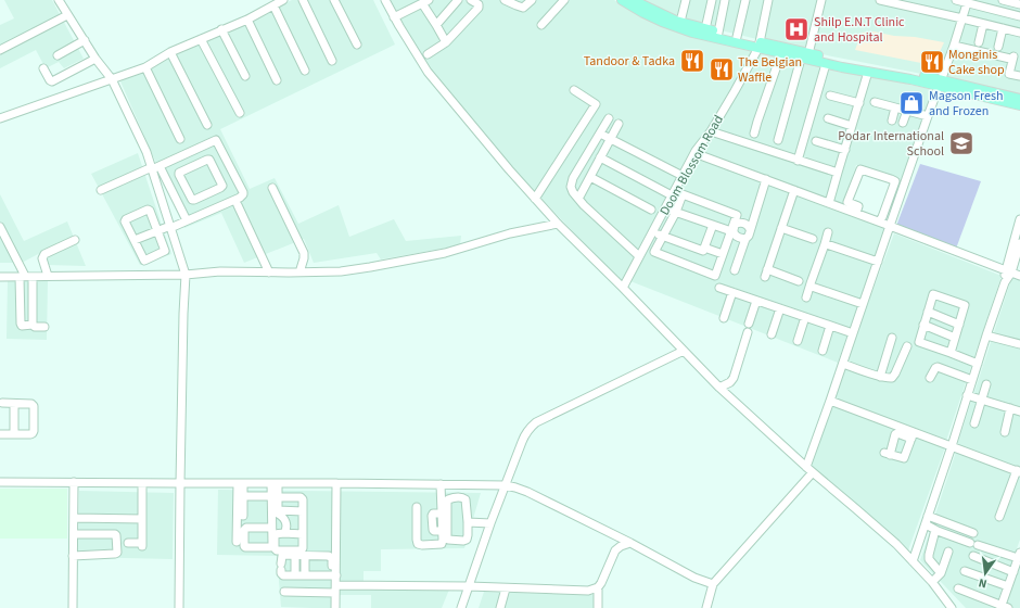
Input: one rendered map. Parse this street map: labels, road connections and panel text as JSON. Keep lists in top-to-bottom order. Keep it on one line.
{"streets":{"street":["Doom Blossom Road"]},"places":{"hospital":["Shilp E.N.T Clinic and Hospital"],"restaurant":["Tandoor & Tadka","Monginis Cake shop","The Belgian Waffle"],"shop":["Magson Fresh and Frozen"],"school or university":["Podar International School"]},"north":"bottom"}
